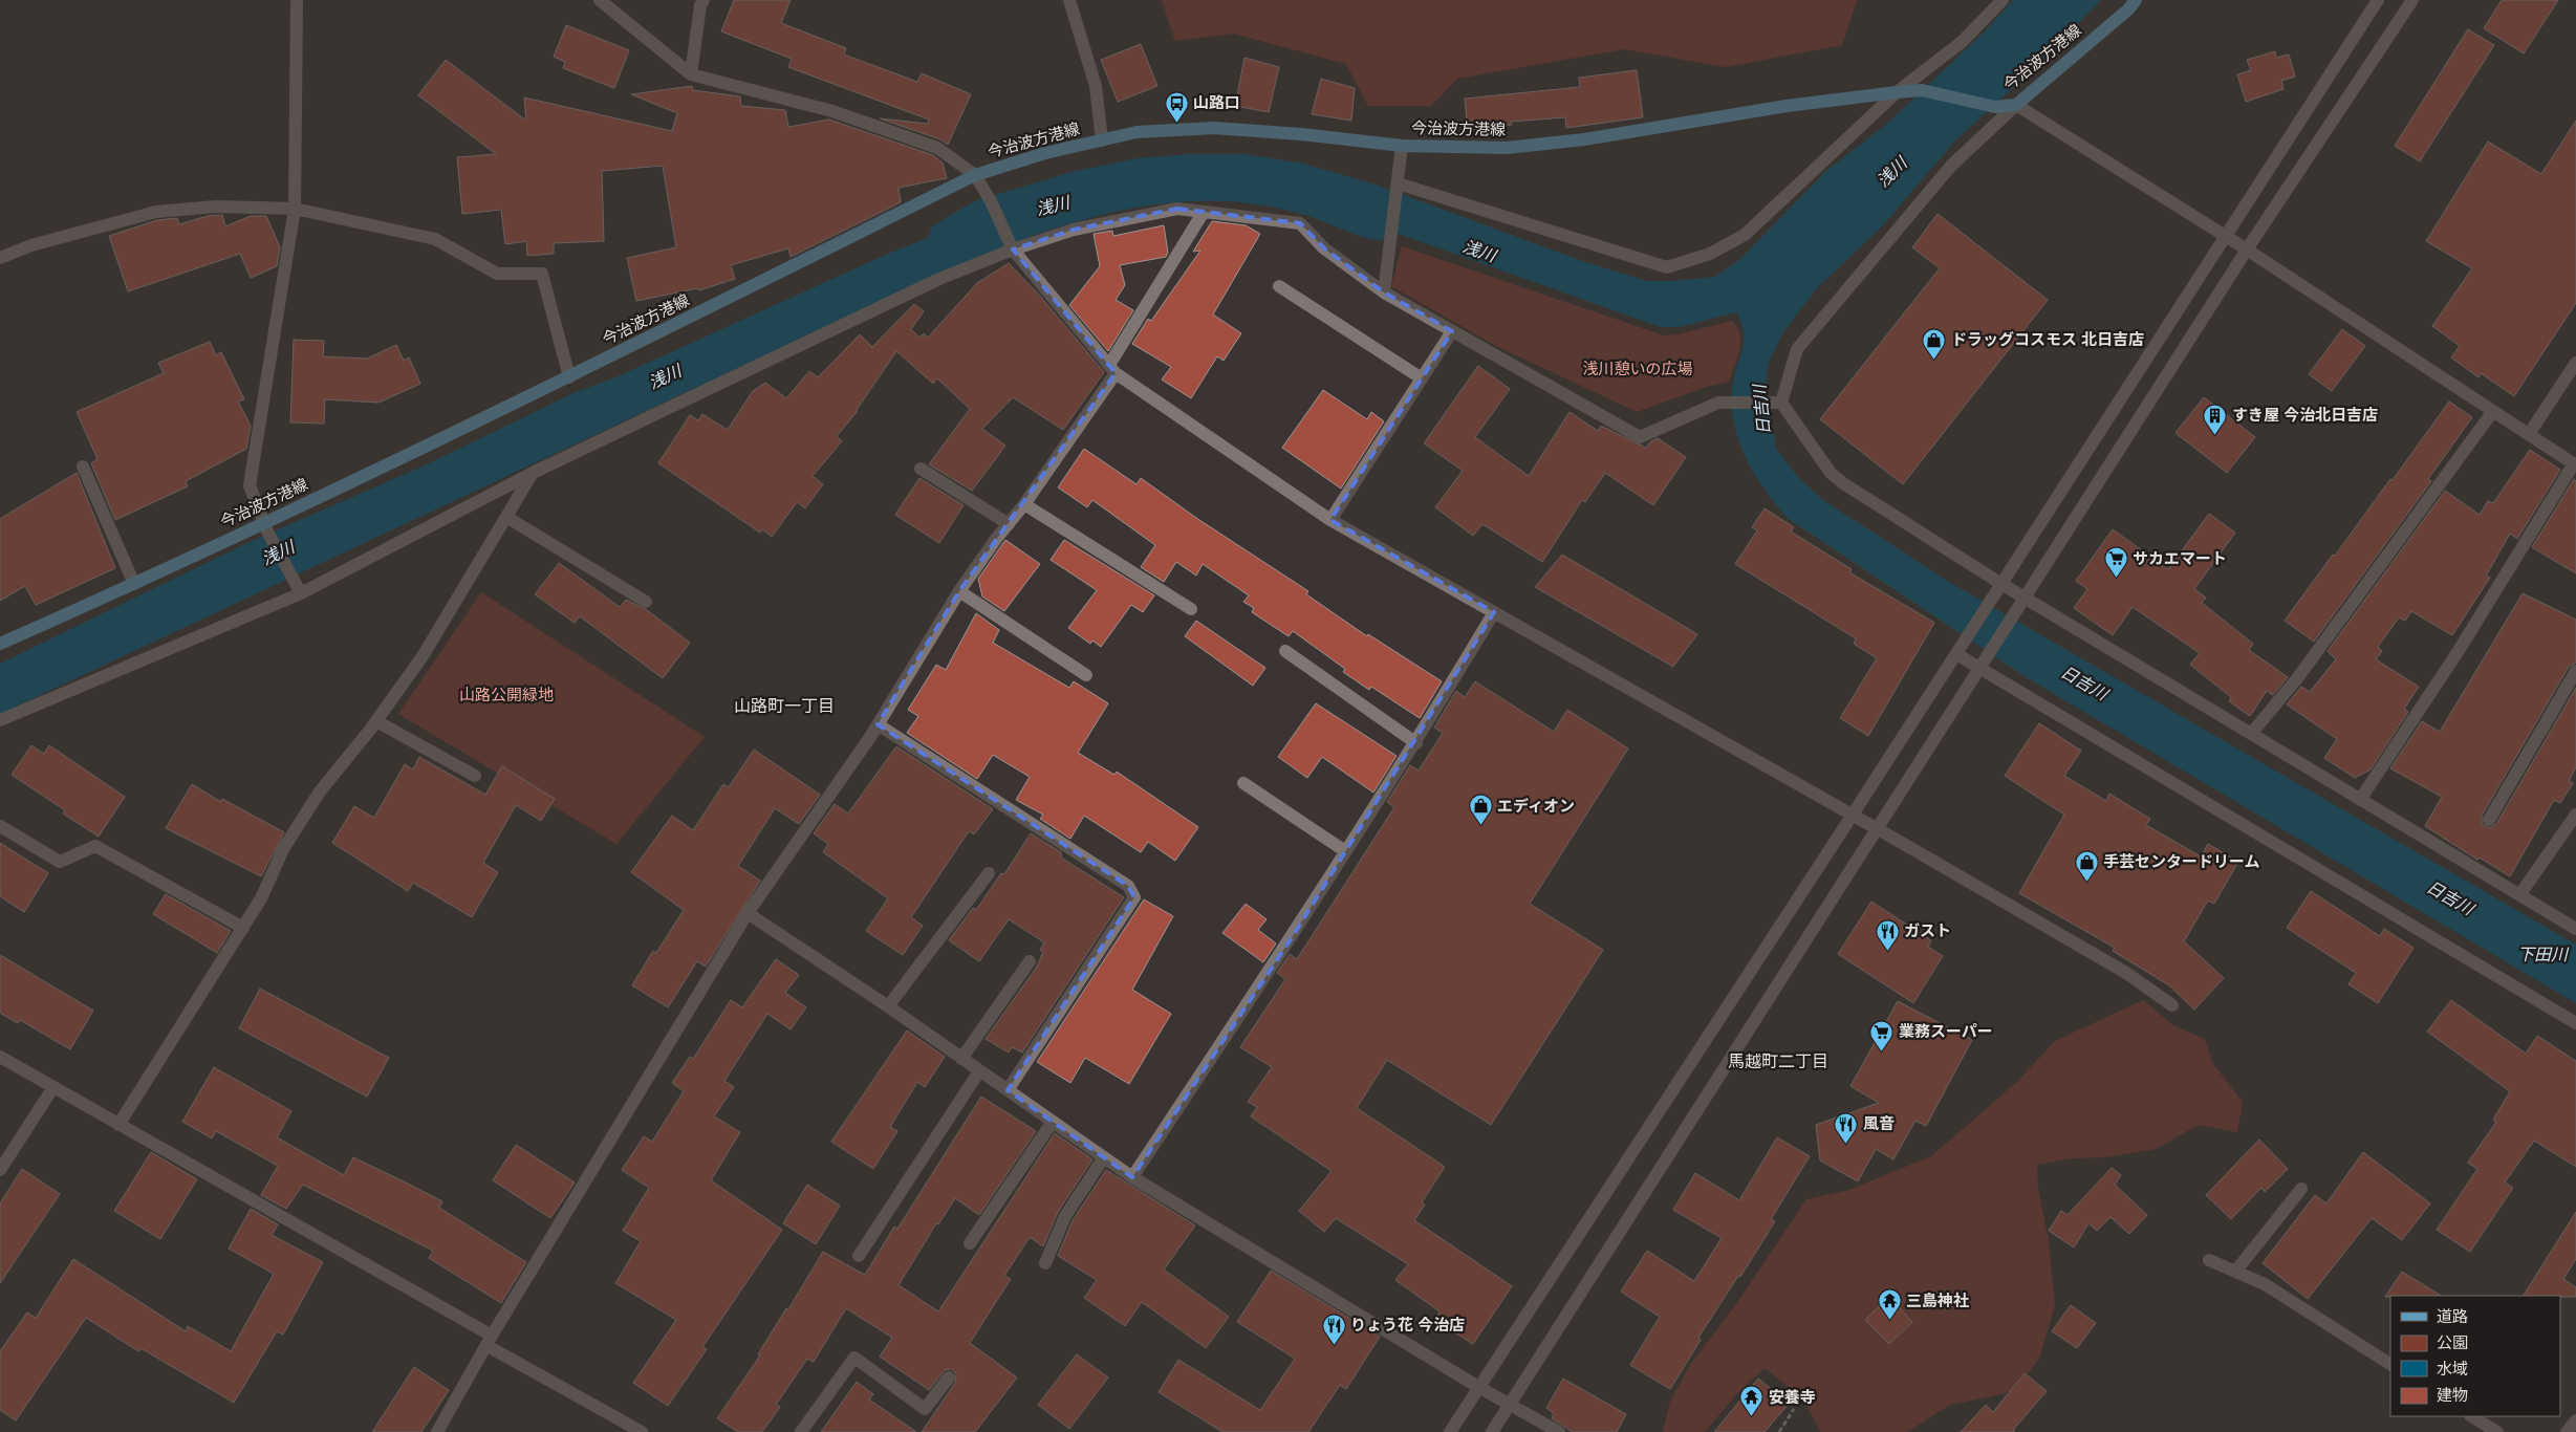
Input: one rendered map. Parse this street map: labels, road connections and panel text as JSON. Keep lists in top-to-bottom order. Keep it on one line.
{"streets":{"main road":["今治波方港線"]},"districts":["山路町一丁目","馬越町二丁目"],"water":["浅川","日吉川","下田川"],"parks":["浅川憩いの広場","山路公開緑地"],"places":{"bus stop":["山路口"],"shop":["ドラッグコスモス 北日吉店","エディオン","手芸センタードリーム"],"building":["すき屋 今治北日吉店"],"supermarket":["サカエマート","業務スーパー"],"restaurant":["ガスト","風音","りょう花 今治店"],"temple":["三島神社","安養寺"]},"legend":["道路","公園","水域","建物"]}
